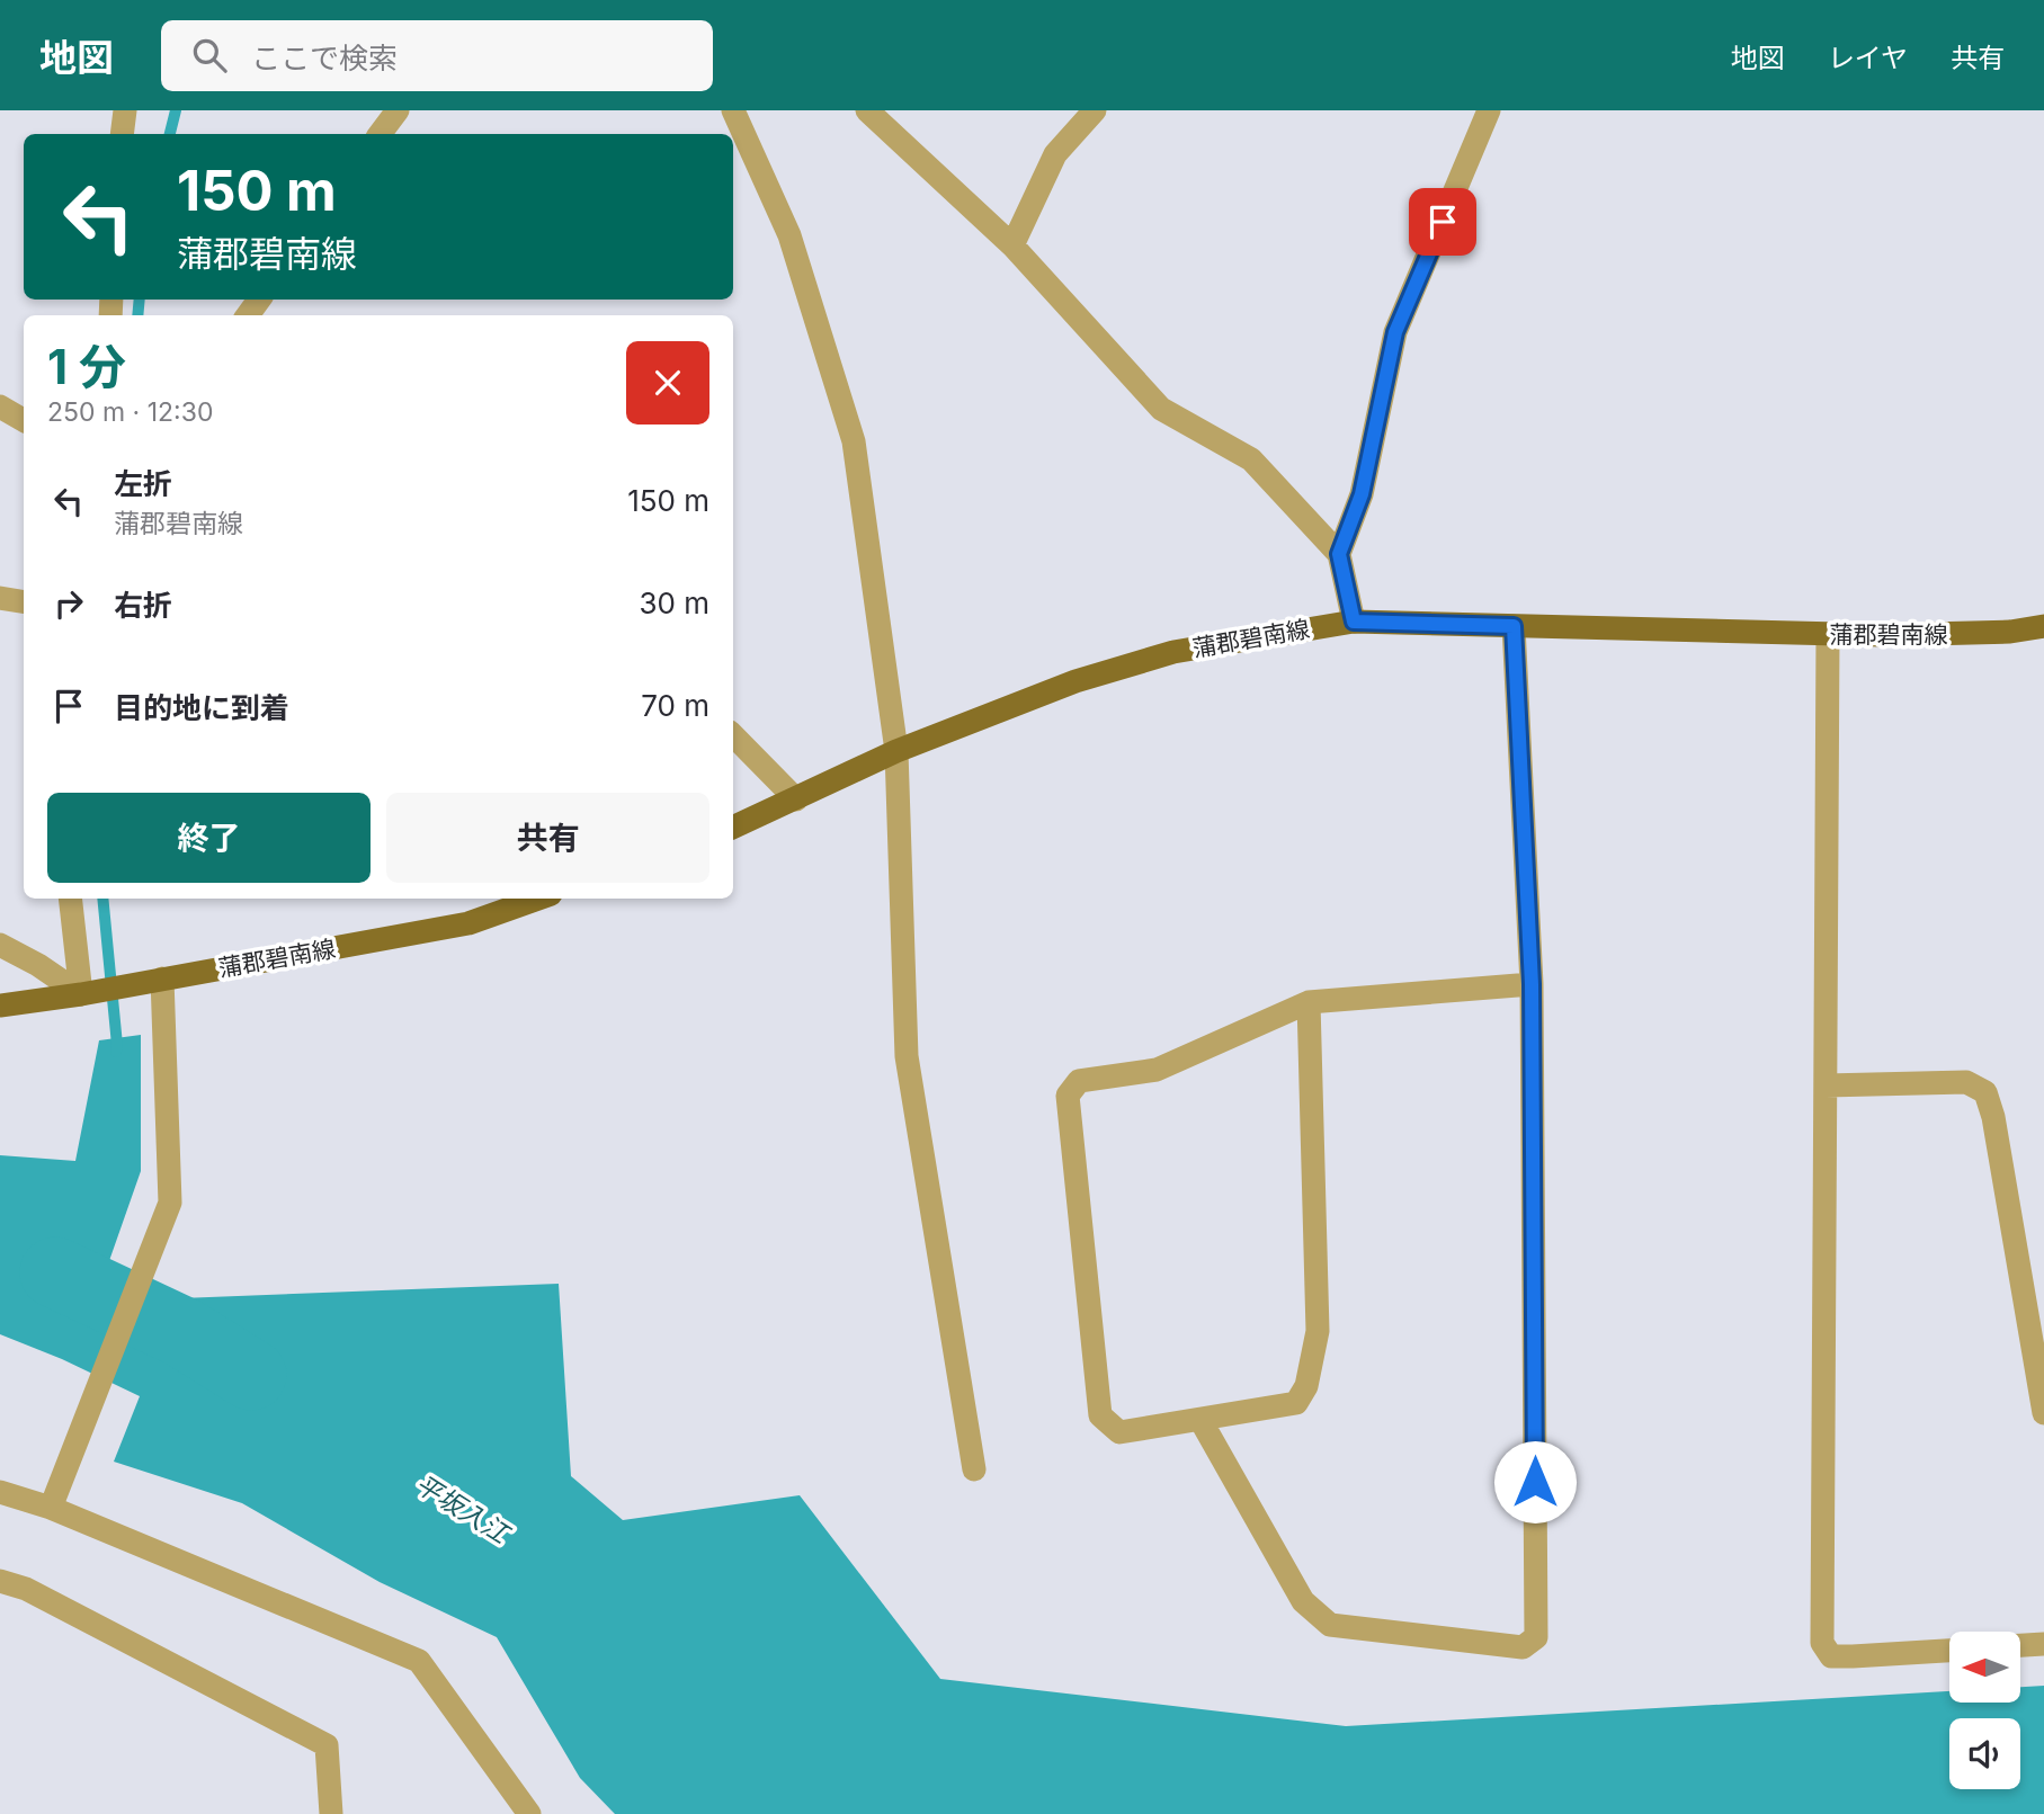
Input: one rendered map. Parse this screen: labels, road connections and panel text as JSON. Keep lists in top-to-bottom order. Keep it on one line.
{"streets":{"main road":["蒲郡碧南線"]},"water":["平坂入江"],"north":"left","page":{"header":"地図","search":"ここで検索","nav":["地図","レイヤ","共有"],"turn":["150 m","蒲郡碧南線"],"heading":["1 分","250 m · 12:30"],"list":[{"name":"左折","note":"蒲郡碧南線","value":"150 m"},{"name":"右折","value":"30 m"},{"name":"目的地に到着","value":"70 m"}],"buttons":["終了","共有"]}}
